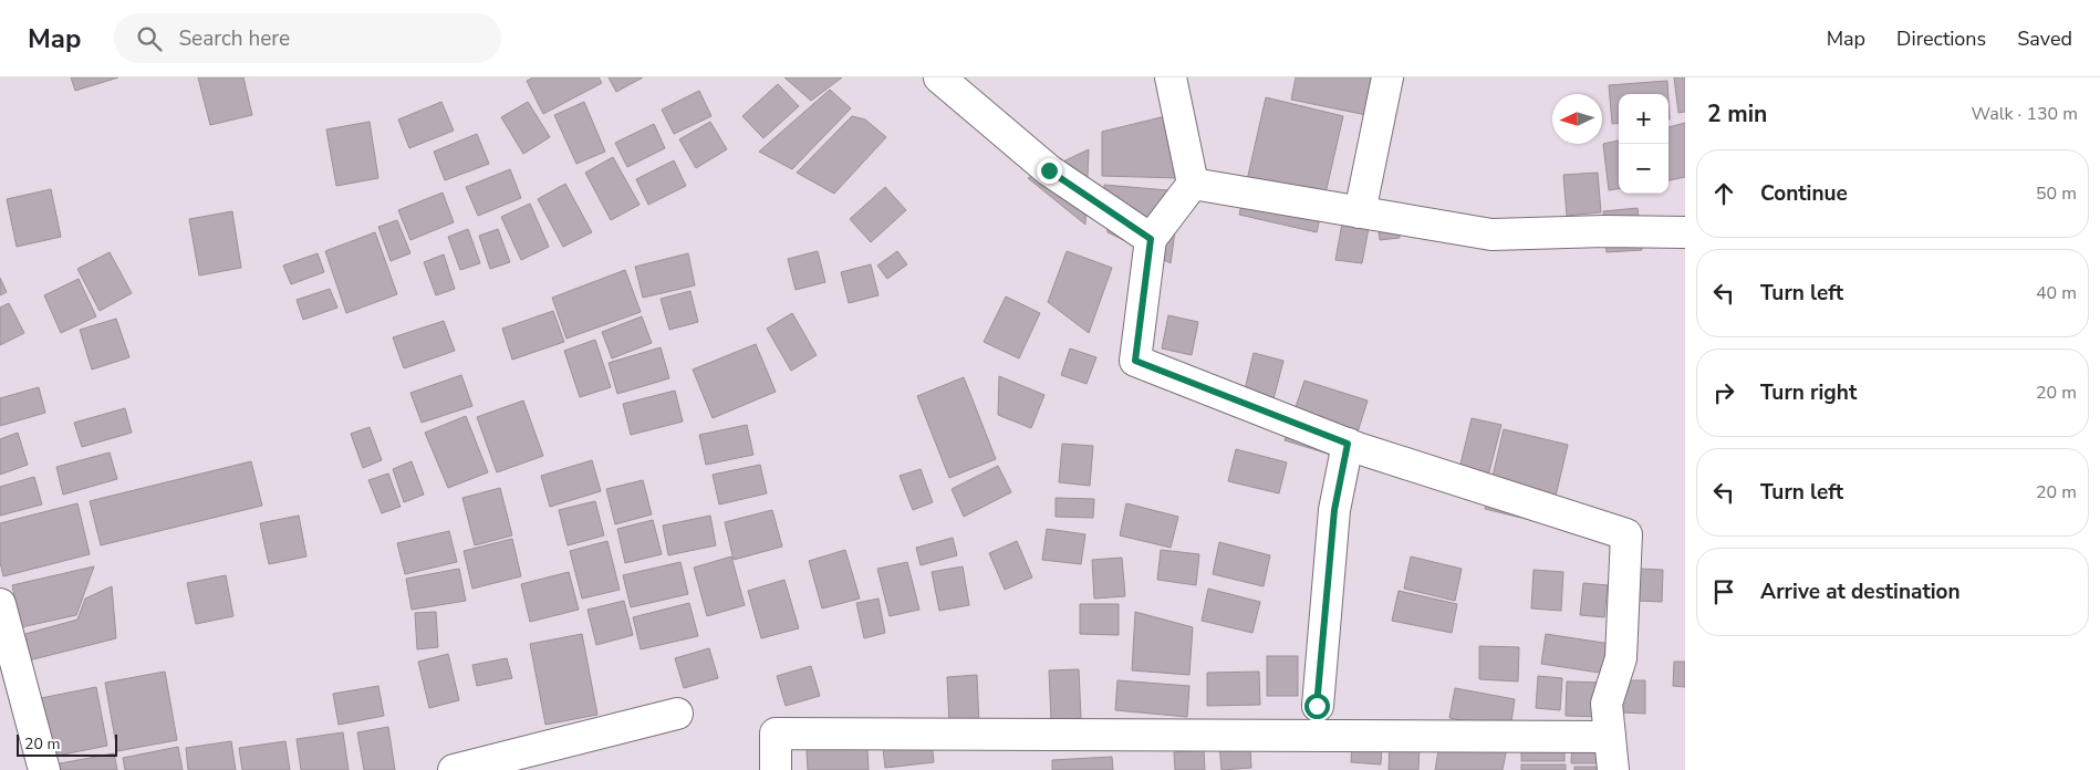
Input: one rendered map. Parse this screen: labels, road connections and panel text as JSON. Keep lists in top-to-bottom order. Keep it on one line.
{"scale_bar":"20 m","north":"left","page":{"header":"Map","search":"Search here","nav":["Map","Directions","Saved"],"heading":["2 min","Walk · 130 m"],"map_buttons":["+","−"],"list":[["Continue","50 m"],["Turn left","40 m"],["Turn right","20 m"],["Turn left","20 m"],"Arrive at destination"],"scale":"20 m"}}
